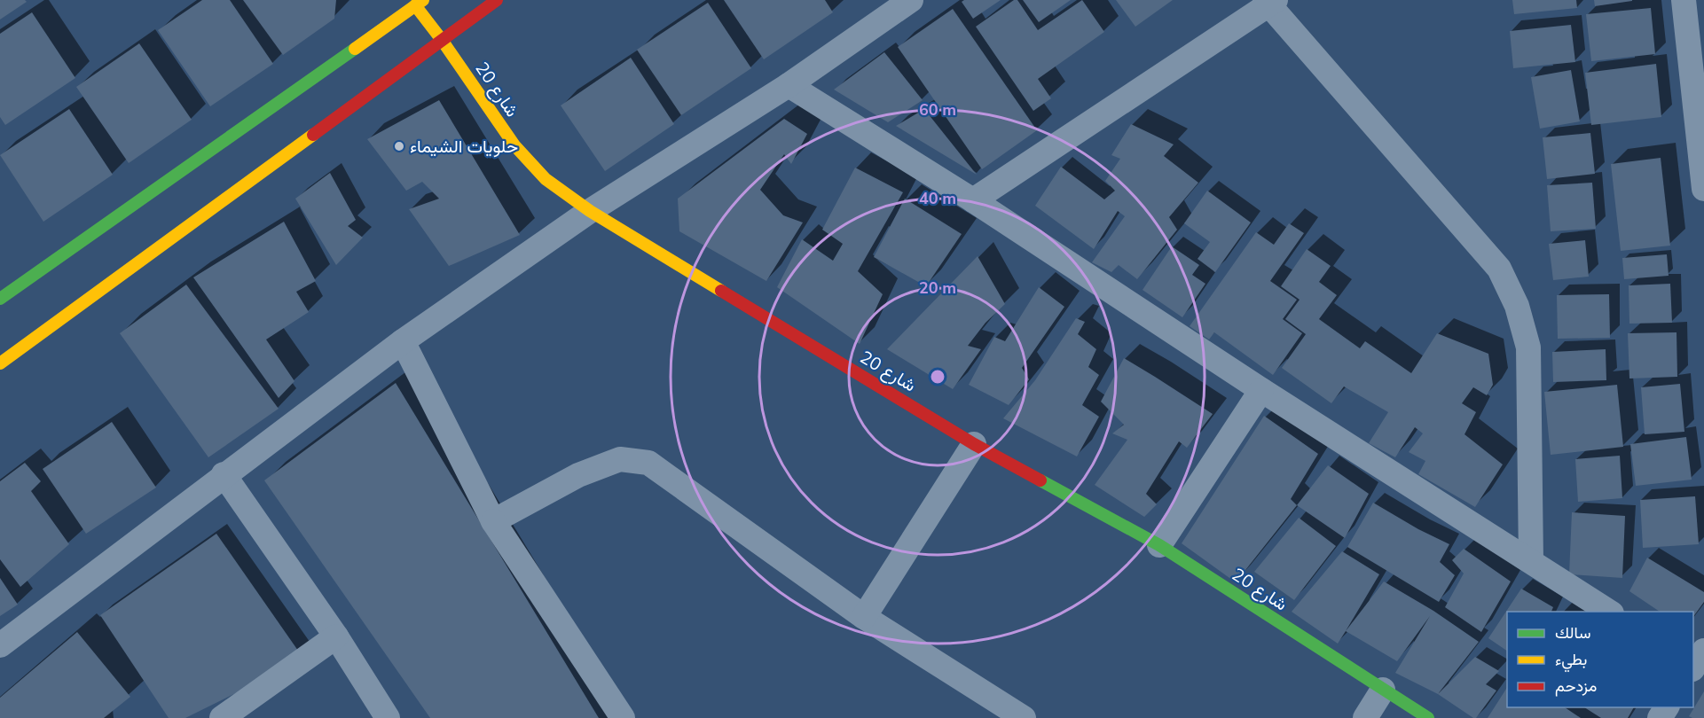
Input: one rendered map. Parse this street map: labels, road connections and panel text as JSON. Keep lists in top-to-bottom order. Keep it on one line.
{"streets":{"street":["شارع 20"]},"places":["حلويات الشيماء"],"legend":["سالك","بطيء","مزدحم"],"rings":["60 m","40 m","20 m"]}
